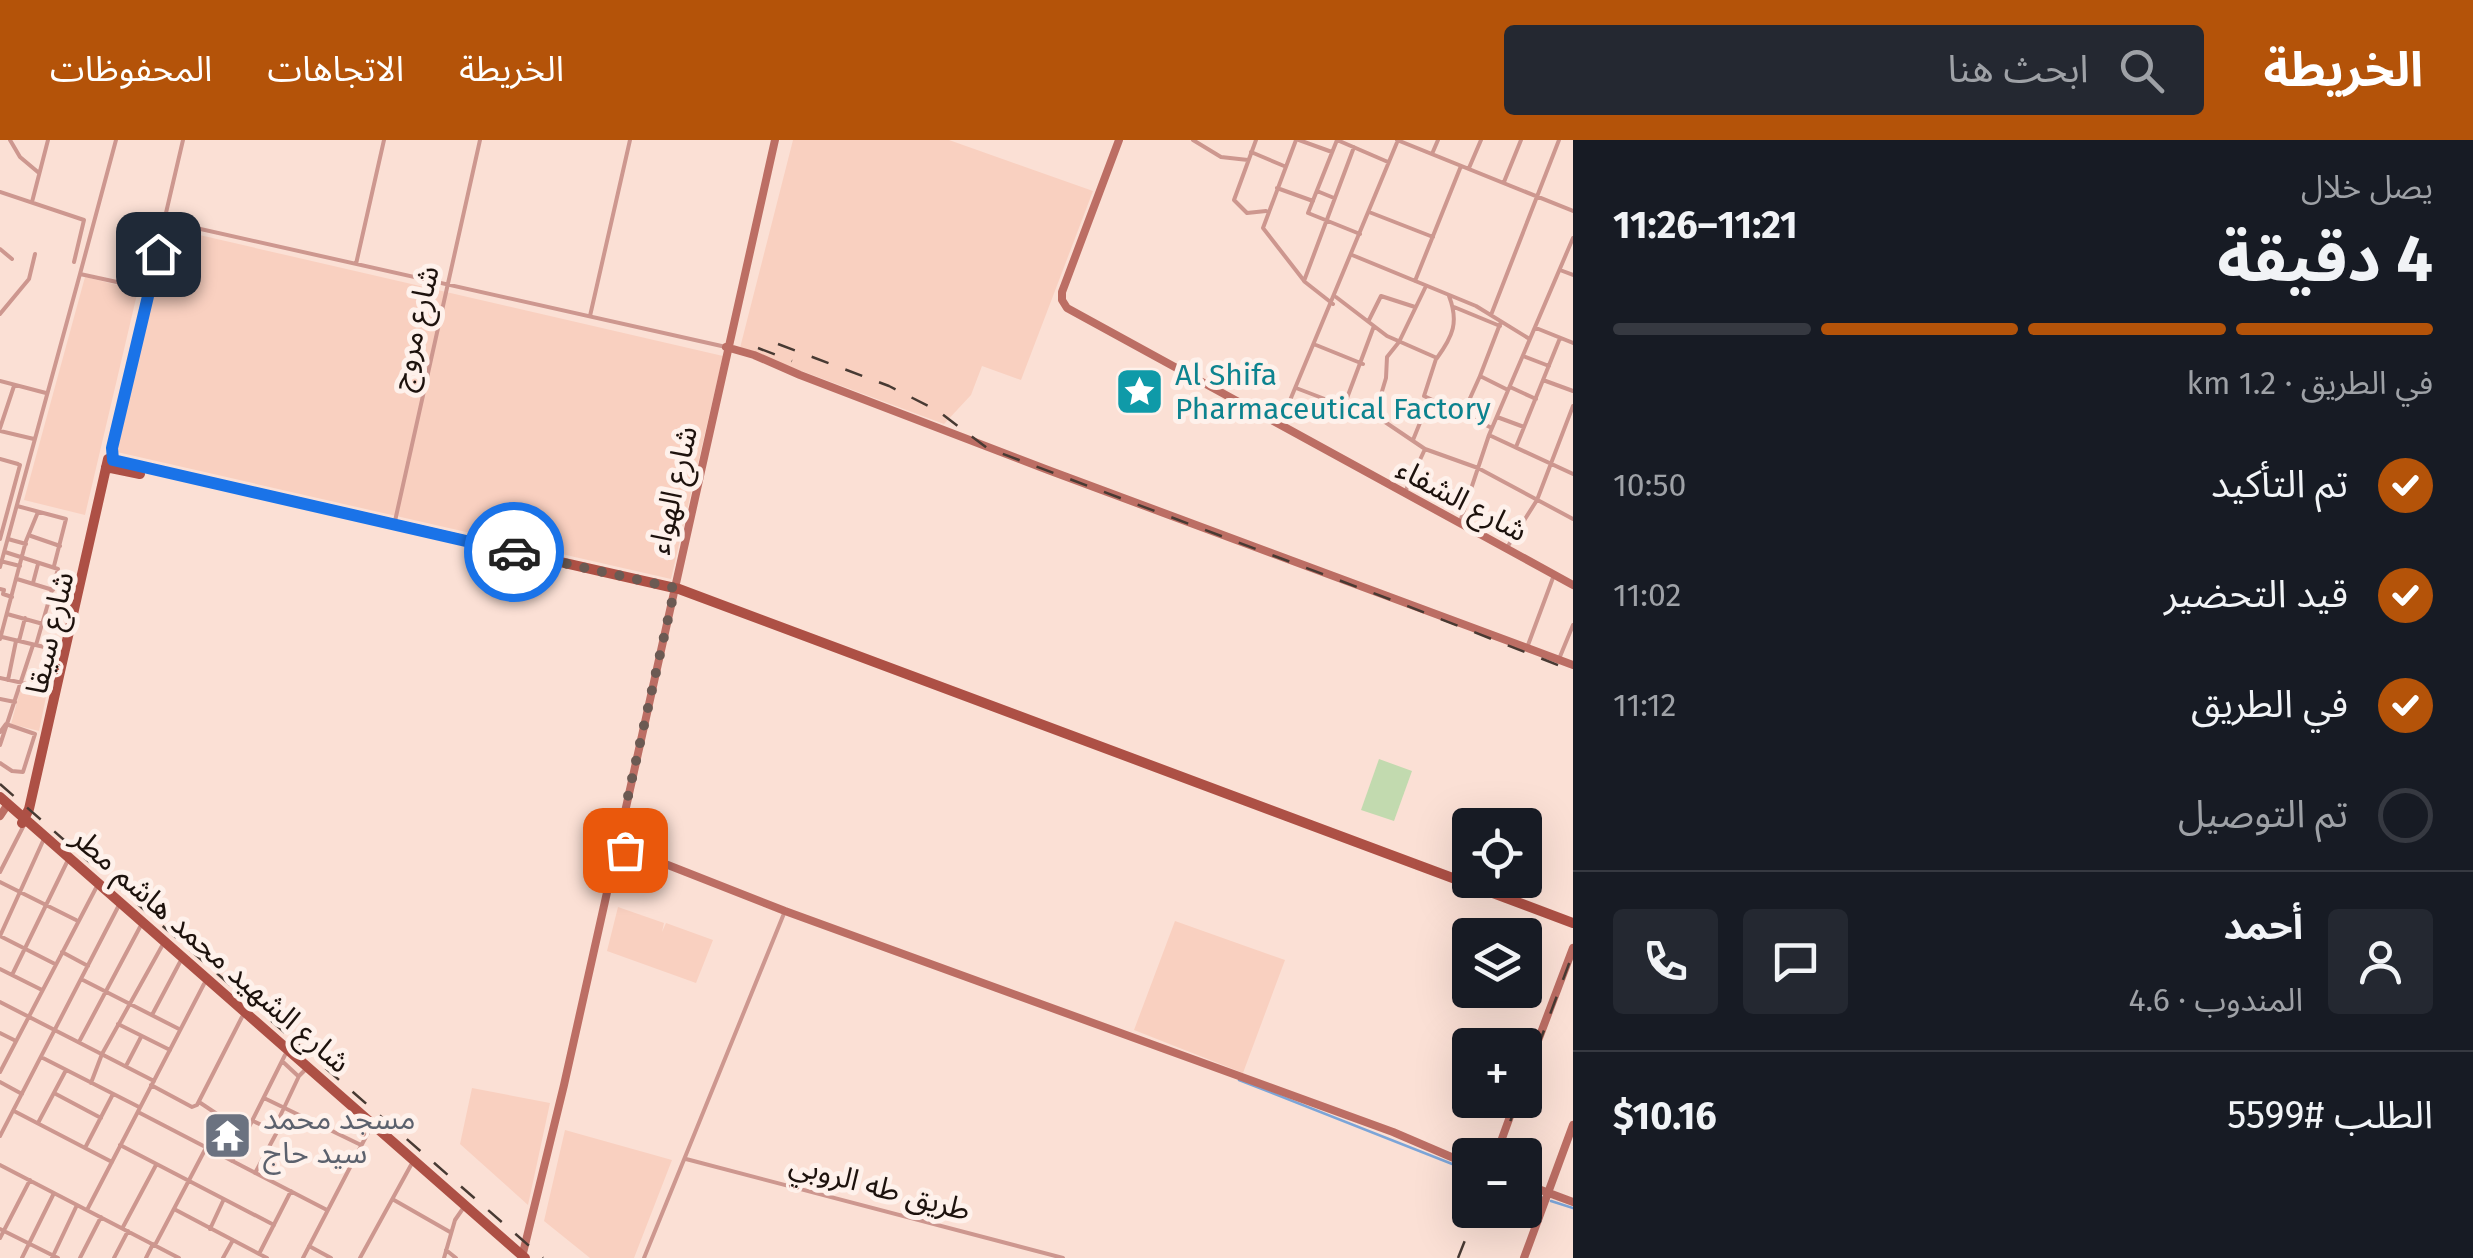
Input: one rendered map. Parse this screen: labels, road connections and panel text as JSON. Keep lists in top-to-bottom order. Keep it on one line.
{"streets":{"main road":["شارع سيقا","شارع الشهيد محمد هاشم مطر"],"street":["شارع مروج","شارع الهواء","شارع الشفاء","طريق طه الروبي"]},"crossings":[["شارع الهواء","شارع الشهيد محمد هاشم مطر"],["شارع سيقا","شارع الشهيد محمد هاشم مطر"]],"places":{"place":["Al Shifa Pharmaceutical Factory"],"temple":["مسجد محمد سيد حاج"]},"page":{"header":"الخريطة","search":"ابحث هنا","nav":["الخريطة","الاتجاهات","المحفوظات"],"heading":["4 دقيقة","يصل خلال","11:21–11:26"],"panel":["أحمد","المندوب · 4.6","الطلب #5599","$10.16"],"bar":"في الطريق · 1.2 km","list":[["تم التأكيد","10:50"],["قيد التحضير","11:02"],["في الطريق","11:12"],"تم التوصيل"],"map_buttons":["+","−"]}}
